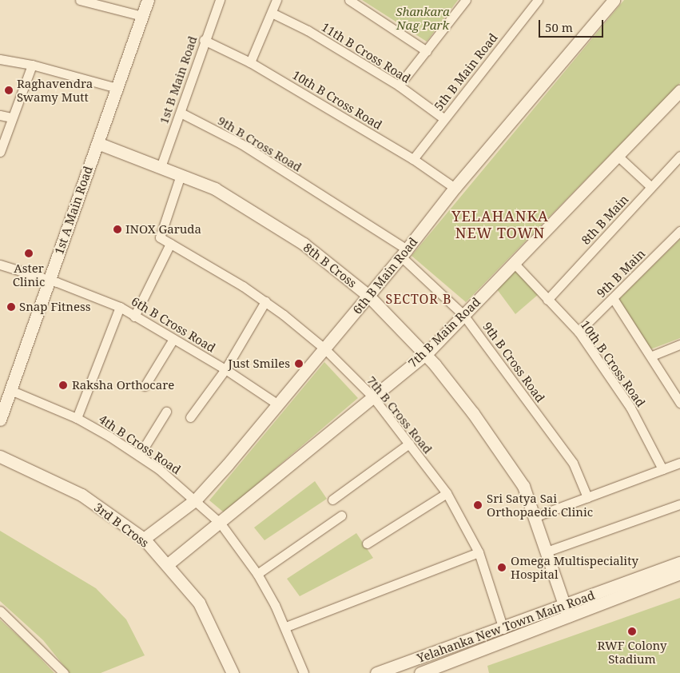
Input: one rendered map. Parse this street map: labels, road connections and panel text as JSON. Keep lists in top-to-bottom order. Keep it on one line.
{"streets":{"street":["11th B Cross Road","5th B Main Road","1st B Main Road","10th B Cross Road","9th B Cross Road","1st A Main Road","8th B Main","8th B Cross","9th B Main","6th B Main Road","6th B Cross Road","7th B Main Road","7th B Cross Road","4th B Cross Road","3rd B Cross","Yelahanka New Town Main Road"]},"crossings":[["11th B Cross Road","5th B Main Road"],["5th B Main Road","10th B Cross Road"],["1st B Main Road","10th B Cross Road"],["1st B Main Road","9th B Cross Road"],["1st B Main Road","8th B Cross"],["10th B Cross Road","8th B Main"],["10th B Cross Road","9th B Main"],["10th B Cross Road","6th B Main Road"],["10th B Cross Road","7th B Main Road"],["9th B Cross Road","6th B Main Road"],["9th B Cross Road","7th B Main Road"],["1st A Main Road","8th B Cross"],["1st A Main Road","6th B Cross Road"],["1st A Main Road","4th B Cross Road"],["8th B Cross","6th B Main Road"],["8th B Cross","7th B Main Road"],["8th B Cross","Yelahanka New Town Main Road"],["6th B Main Road","6th B Cross Road"],["6th B Main Road","7th B Cross Road"],["6th B Main Road","4th B Cross Road"],["6th B Main Road","3rd B Cross"],["7th B Main Road","7th B Cross Road"],["7th B Main Road","4th B Cross Road"],["7th B Main Road","3rd B Cross"],["7th B Cross Road","Yelahanka New Town Main Road"]],"districts":["YELAHANKA NEW TOWN","SECTOR B"],"parks":["Shankara Nag Park"],"places":["Raghavendra Swamy Mutt","INOX Garuda","Aster Clinic","Snap Fitness","Just Smiles","Raksha Orthocare","Sri Satya Sai Orthopaedic Clinic","Omega Multispeciality Hospital","RWF Colony Stadium"],"scale_bar":"50 m"}
